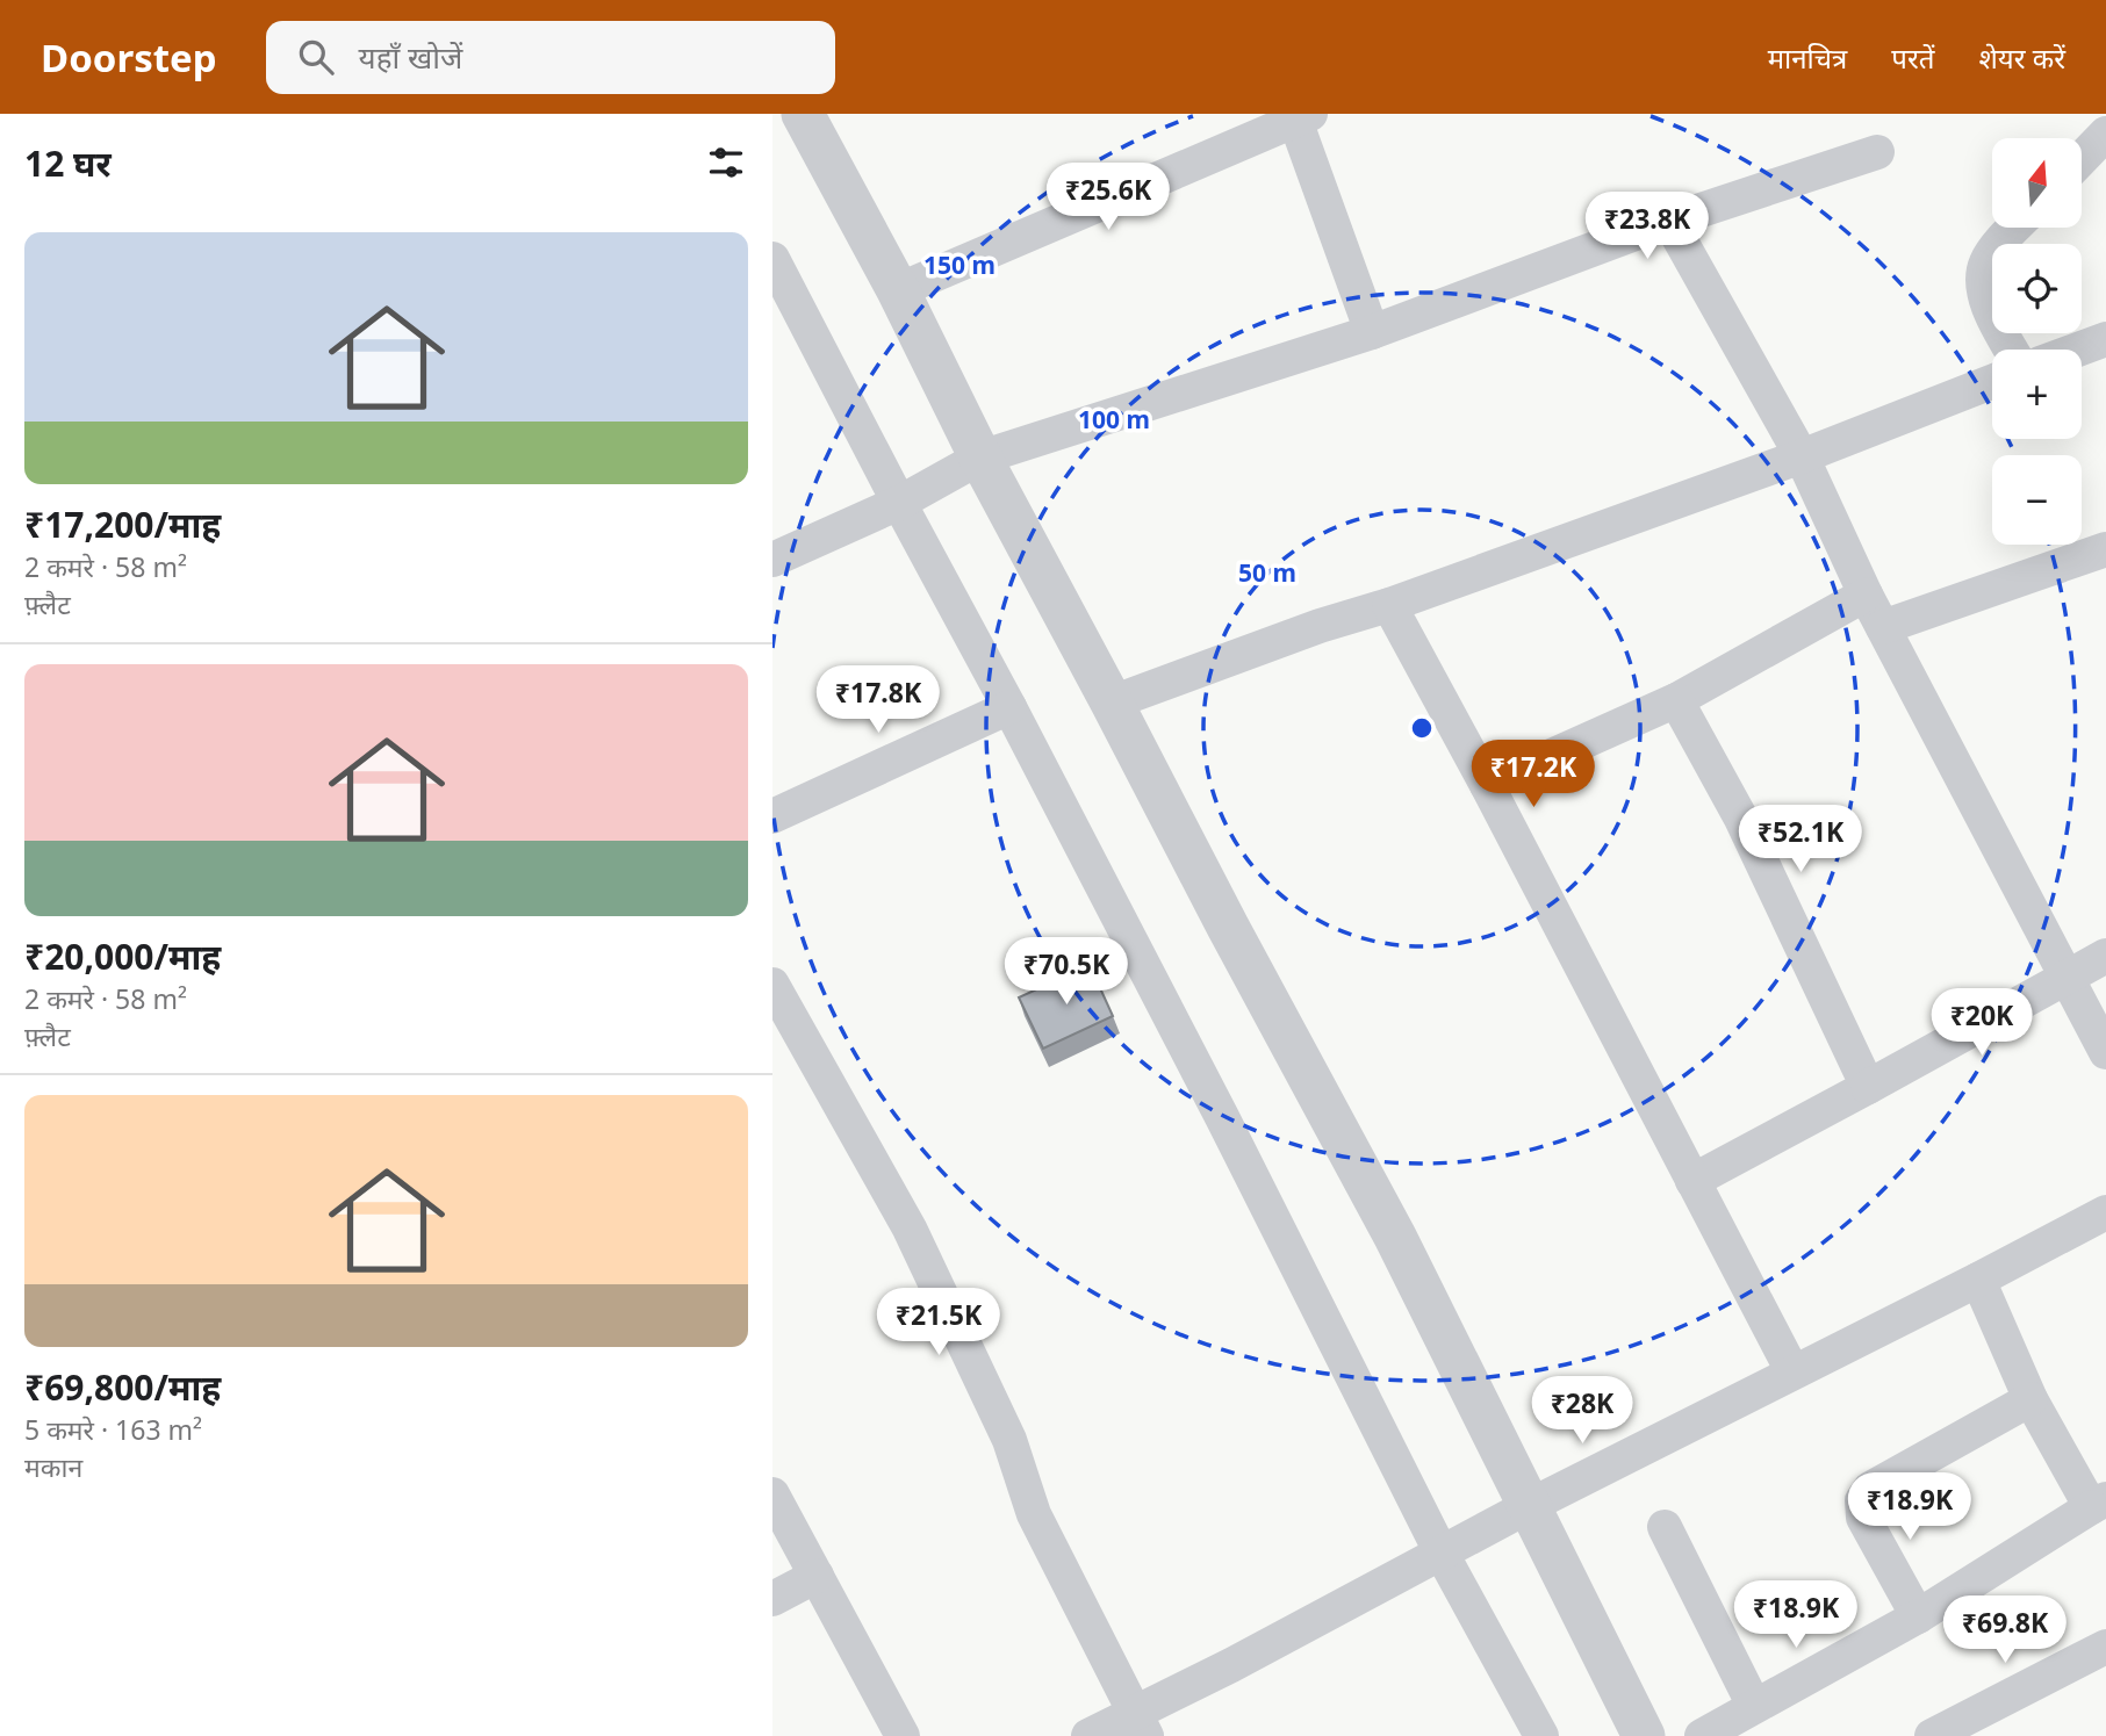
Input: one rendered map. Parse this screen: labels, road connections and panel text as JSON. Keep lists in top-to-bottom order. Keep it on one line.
{"north":"top","page":{"header":"Doorstep","search":"यहाँ खोजें","nav":["मानचित्र","परतें","शेयर करें"],"heading":"12 घर","map_buttons":["+","−"],"price":["₹25.6K","₹23.8K","₹17.8K","₹17.2K","₹52.1K","₹70.5K","₹20K","₹21.5K","₹28K","₹18.9K","₹18.9K","₹69.8K"],"list":[{"name":"₹17,200/माह","note":"2 कमरे · 58 m² · फ़्लैट"},{"name":"₹20,000/माह","note":"2 कमरे · 58 m² · फ़्लैट"},{"name":"₹69,800/माह","note":"5 कमरे · 163 m² · मकान"}]},"rings":["150 m","100 m","50 m"]}
